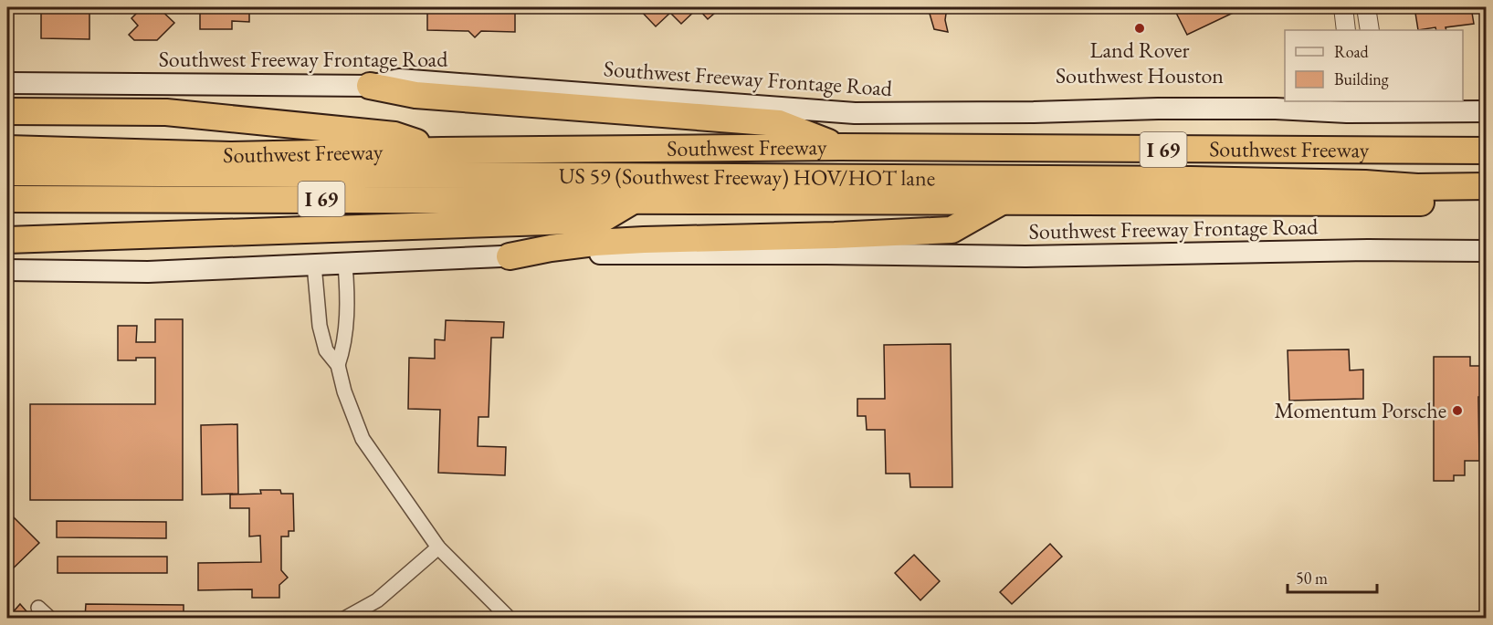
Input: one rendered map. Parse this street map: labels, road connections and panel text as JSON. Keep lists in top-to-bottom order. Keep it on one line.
{"streets":{"highway":["Southwest Freeway","I 69","US 59 (Southwest Freeway) HOV/HOT lane"],"main road":["Southwest Freeway Frontage Road"]},"places":["Land Rover Southwest Houston","Momentum Porsche"],"legend":["Road","Building"],"scale_bar":"50 m"}
